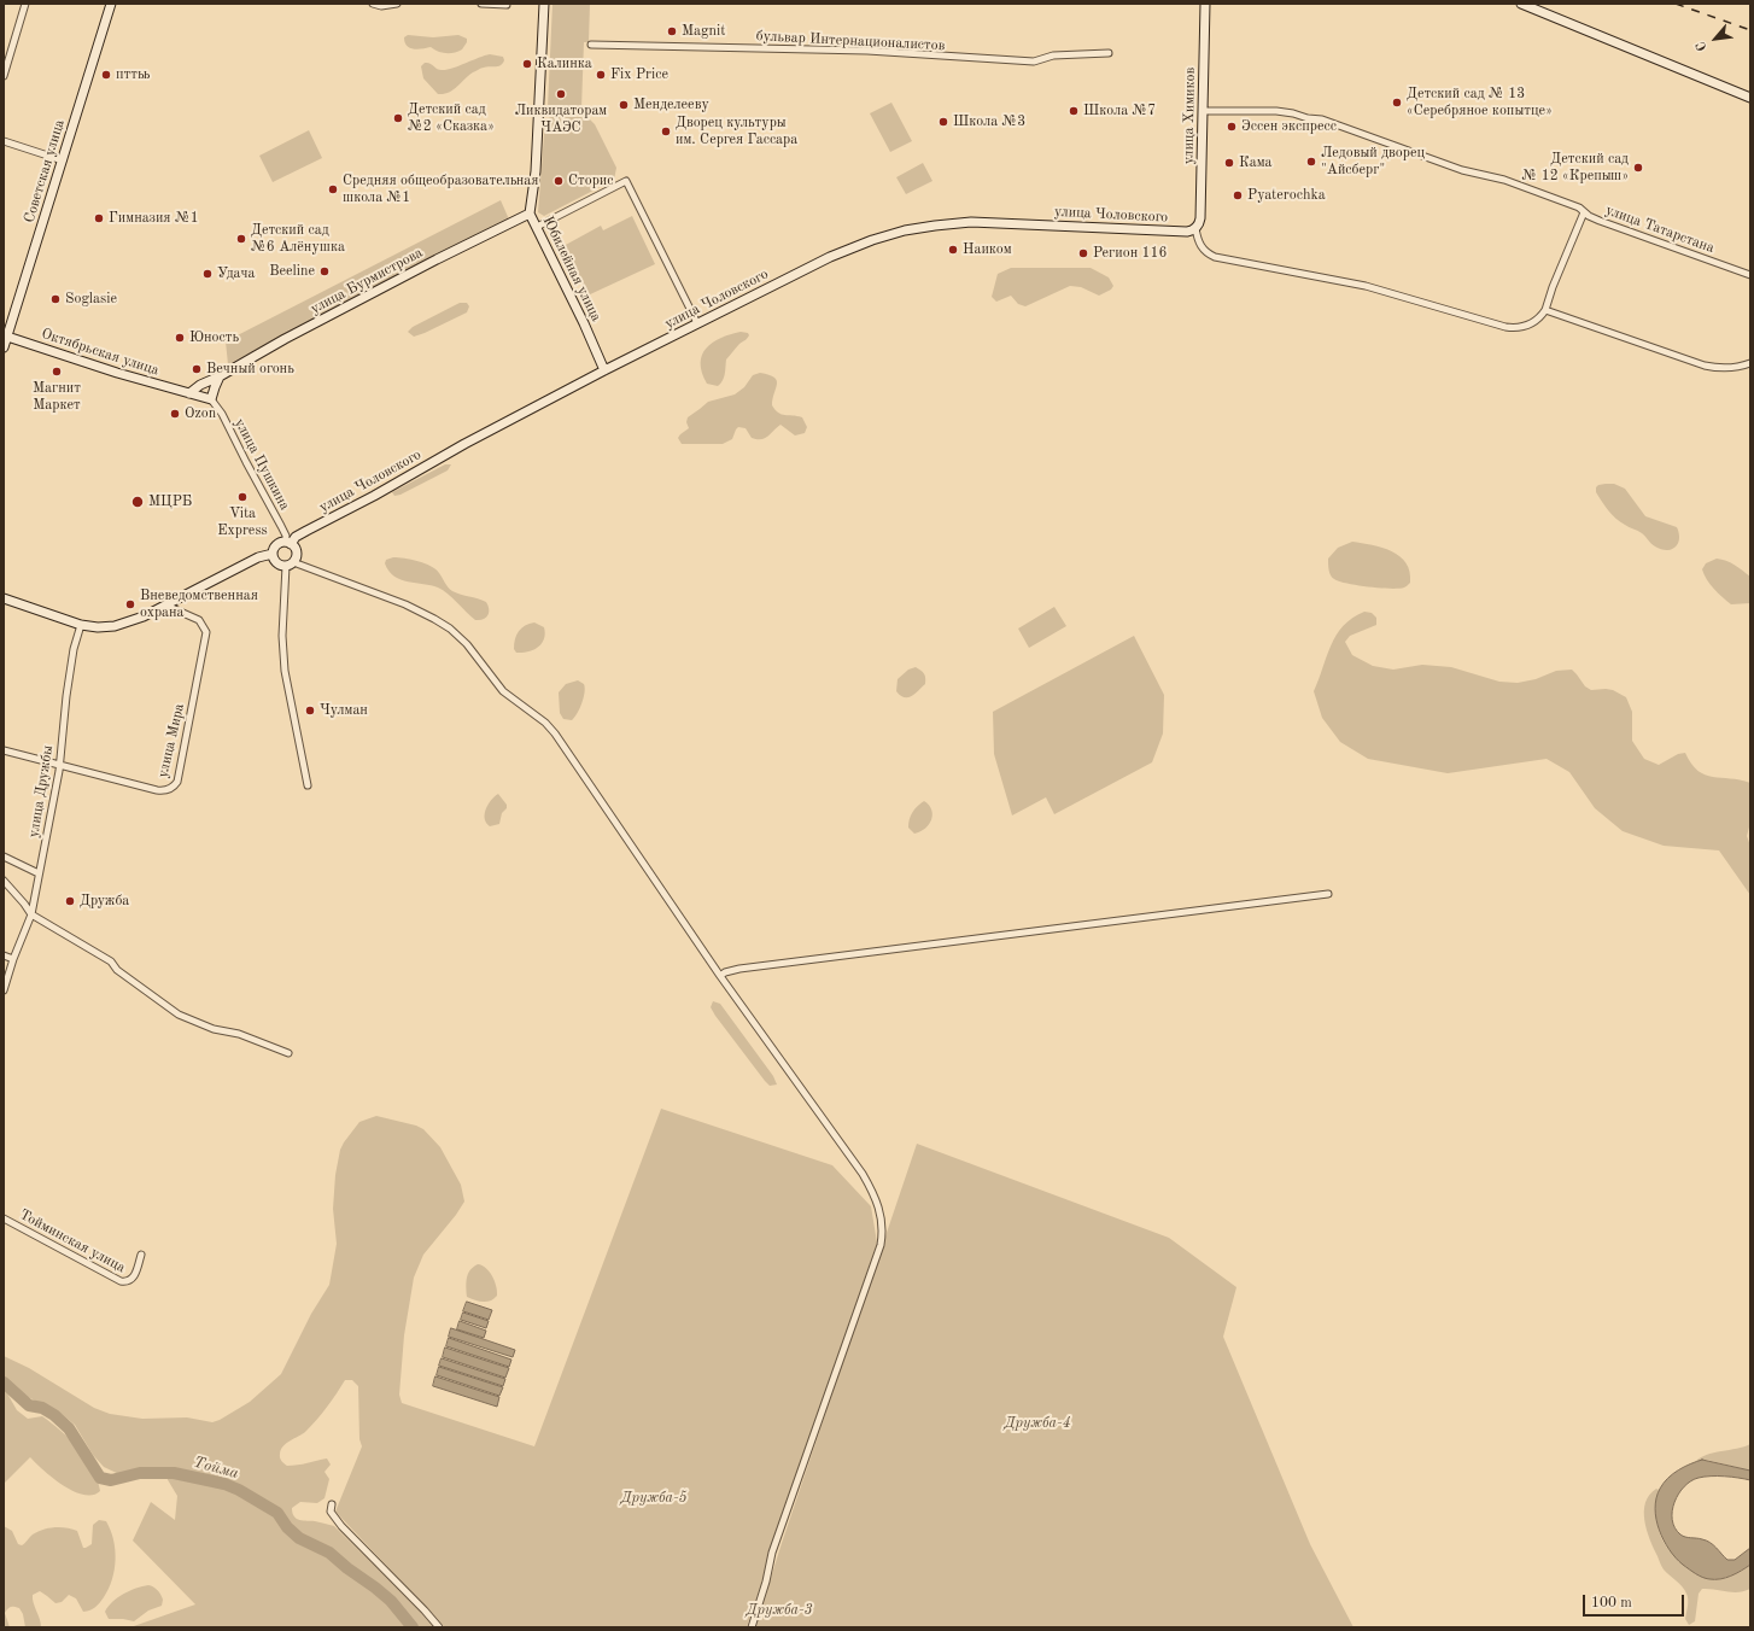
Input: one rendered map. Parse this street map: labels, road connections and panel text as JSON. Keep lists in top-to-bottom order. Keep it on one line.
{"streets":{"street":["бульвар Интернационалистов","улица Химиков","Советская улица","улица Чоловского","улица Татарстана","Юбилейная улица","улица Бурмистрова","Октябрьская улица","улица Пушкина","улица Мира","улица Дружбы","Тойминская улица"]},"crossings":[["улица Химиков","улица Чоловского"],["улица Химиков","улица Татарстана"],["Советская улица","Октябрьская улица"],["улица Чоловского","Юбилейная улица"],["улица Чоловского","улица Пушкина"],["Юбилейная улица","улица Бурмистрова"],["улица Бурмистрова","Октябрьская улица"],["Октябрьская улица","улица Пушкина"],["улица Мира","улица Дружбы"]],"water":["Тойма"],"parks":["Дружба-4","Дружба-5","Дружба-3"],"places":["Magnit","Калинка","пттьь","Fix Price","Ликвидаторам ЧАЭС","Детский сад № 13 «Серебряное копытце»","Менделееву","Школа №7","Детский сад №2 «Сказка»","Школа №3","Эссен экспресс","Дворец культуры им. Сергея Гассара","Ледовый дворец \"Айсберг\"","Кама","Детский сад № 12 «Крепыш»","Сторис","Средняя общеобразовательная школа №1","Pyaterochka","Гимназия №1","Детский сад №6 Алёнушка","Наиком","Регион 116","Beeline","Удача","Soglasie","Юность","Вечный огонь","Магнит Маркет","Ozon","Vita Express","МЦРБ","Вневедомственная охрана","Чулман","Дружба"],"scale_bar":"100 m","north":"bottom left"}
